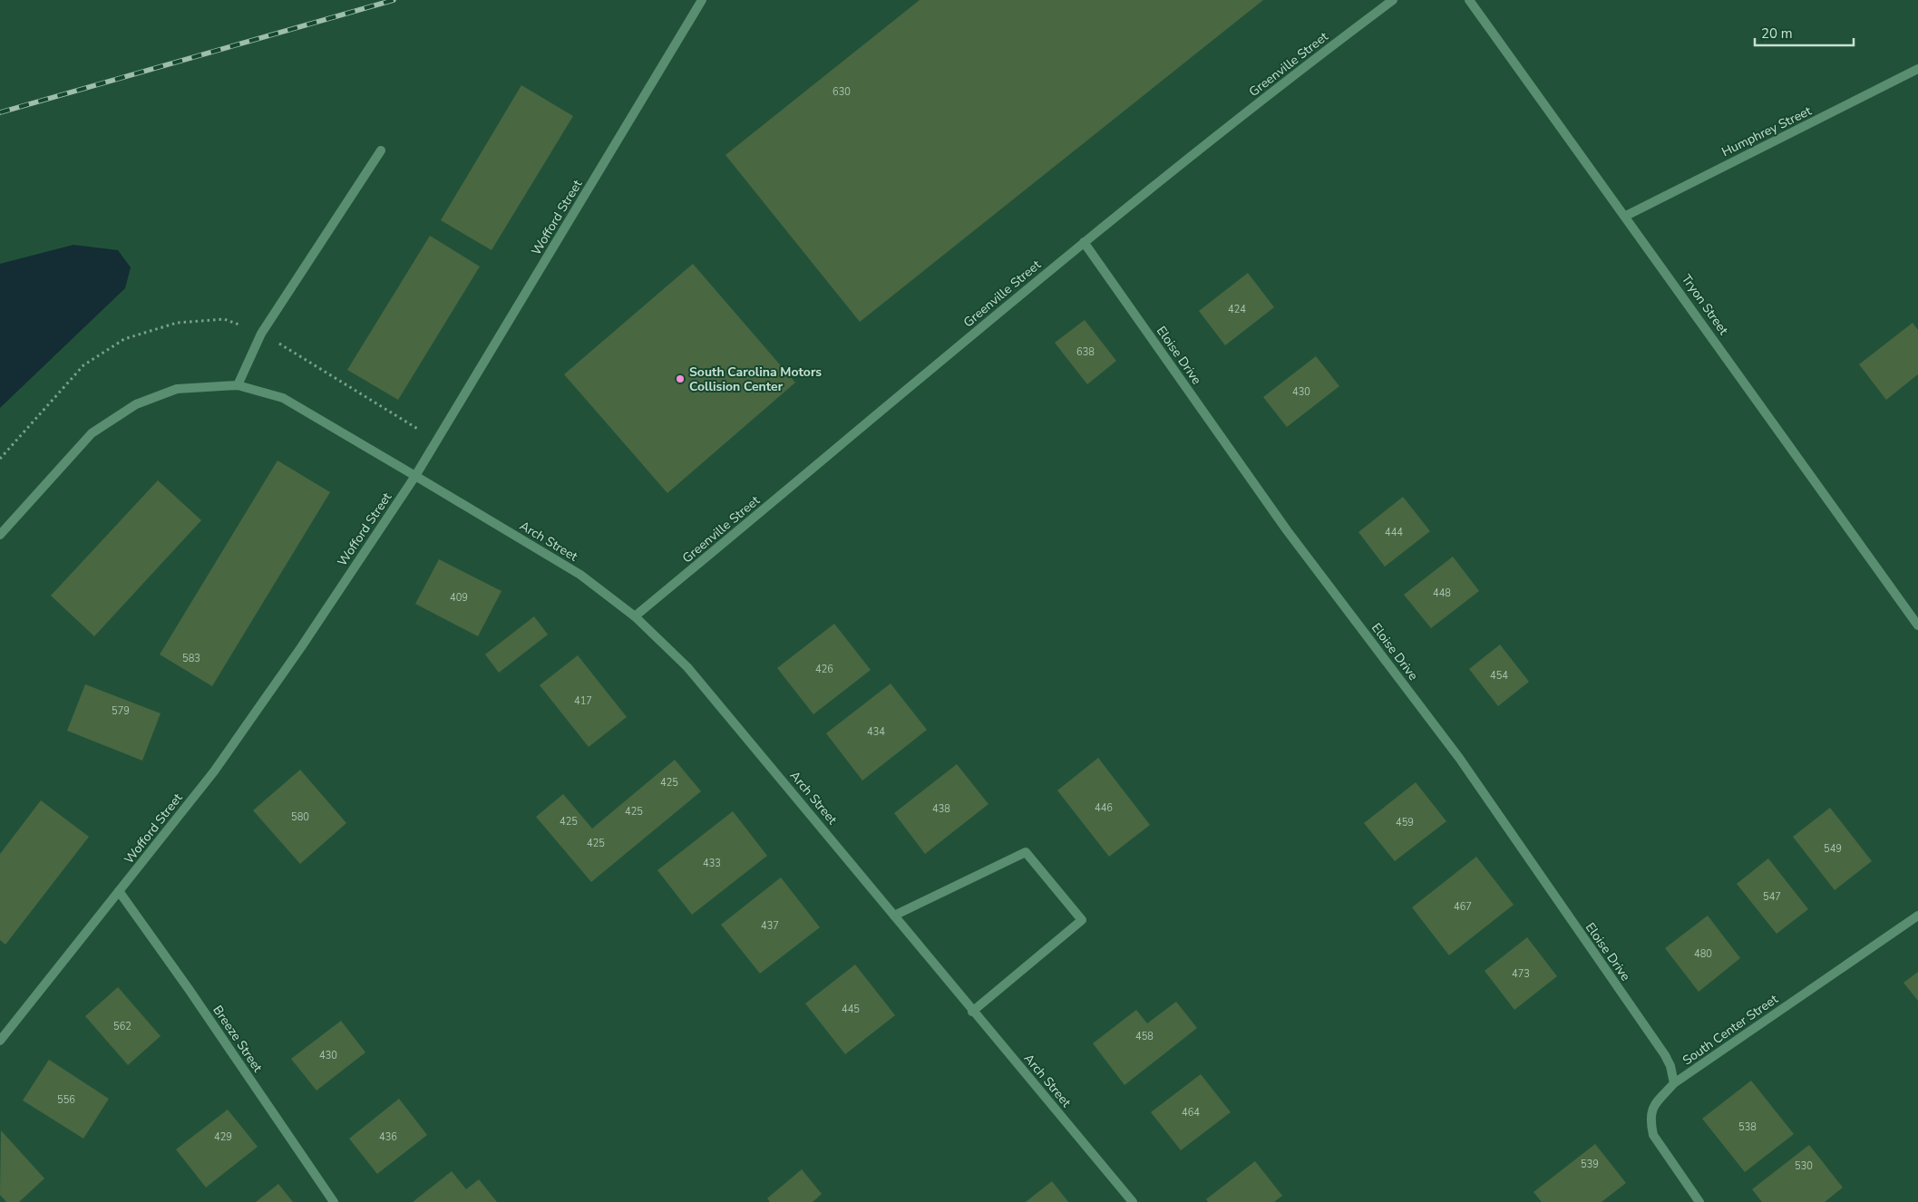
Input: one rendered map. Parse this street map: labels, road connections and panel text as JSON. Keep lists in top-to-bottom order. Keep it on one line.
{"streets":{"street":["Greenville Street","Humphrey Street","Wofford Street","Tryon Street","Eloise Drive","Arch Street","South Center Street","Breeze Street"]},"crossings":[["Greenville Street","Eloise Drive"],["Greenville Street","Arch Street"],["Humphrey Street","Tryon Street"],["Wofford Street","Arch Street"],["Wofford Street","Breeze Street"],["Eloise Drive","South Center Street"]],"places":["South Carolina Motors Collision Center"],"house_numbers":["630","424","638","430","444","448","409","583","426","454","417","579","434","425","446","438","425","580","425","459","425","549","433","547","467","437","480","473","445","562","458","430","556","464","538","429","436","539","530"],"scale_bar":"20 m"}
